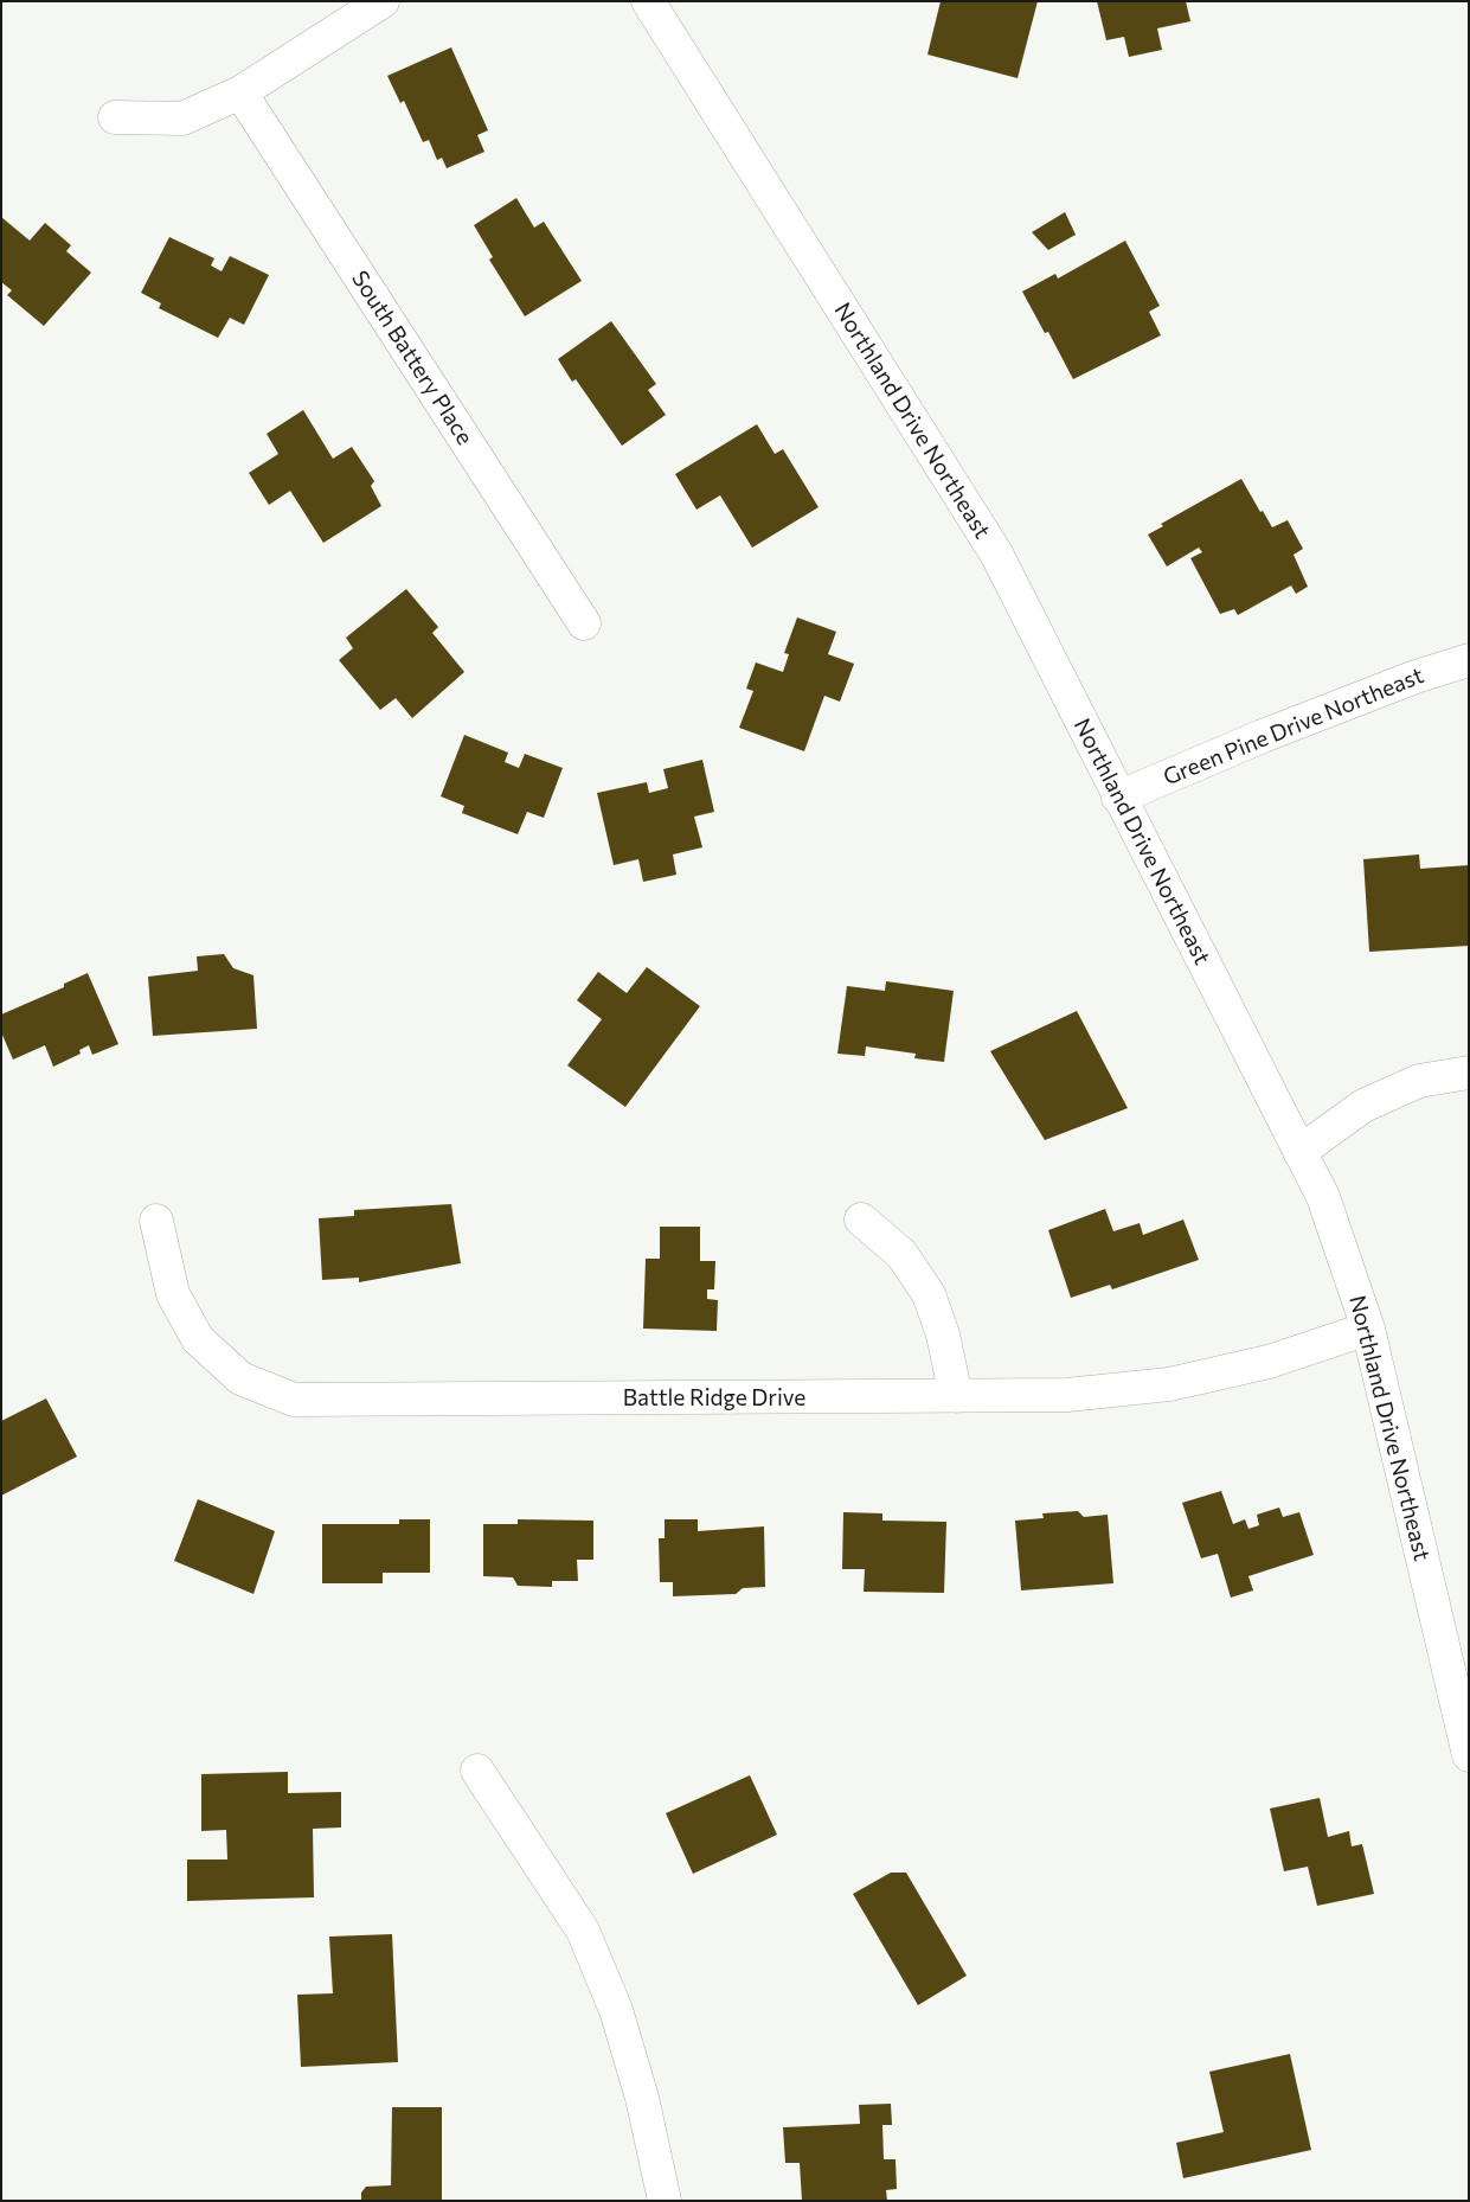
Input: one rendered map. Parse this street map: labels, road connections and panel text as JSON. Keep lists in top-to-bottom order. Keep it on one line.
{"streets":{"street":["South Battery Place","Northland Drive Northeast","Green Pine Drive Northeast","Battle Ridge Drive"]},"crossings":[["Northland Drive Northeast","Green Pine Drive Northeast"],["Northland Drive Northeast","Battle Ridge Drive"]]}
